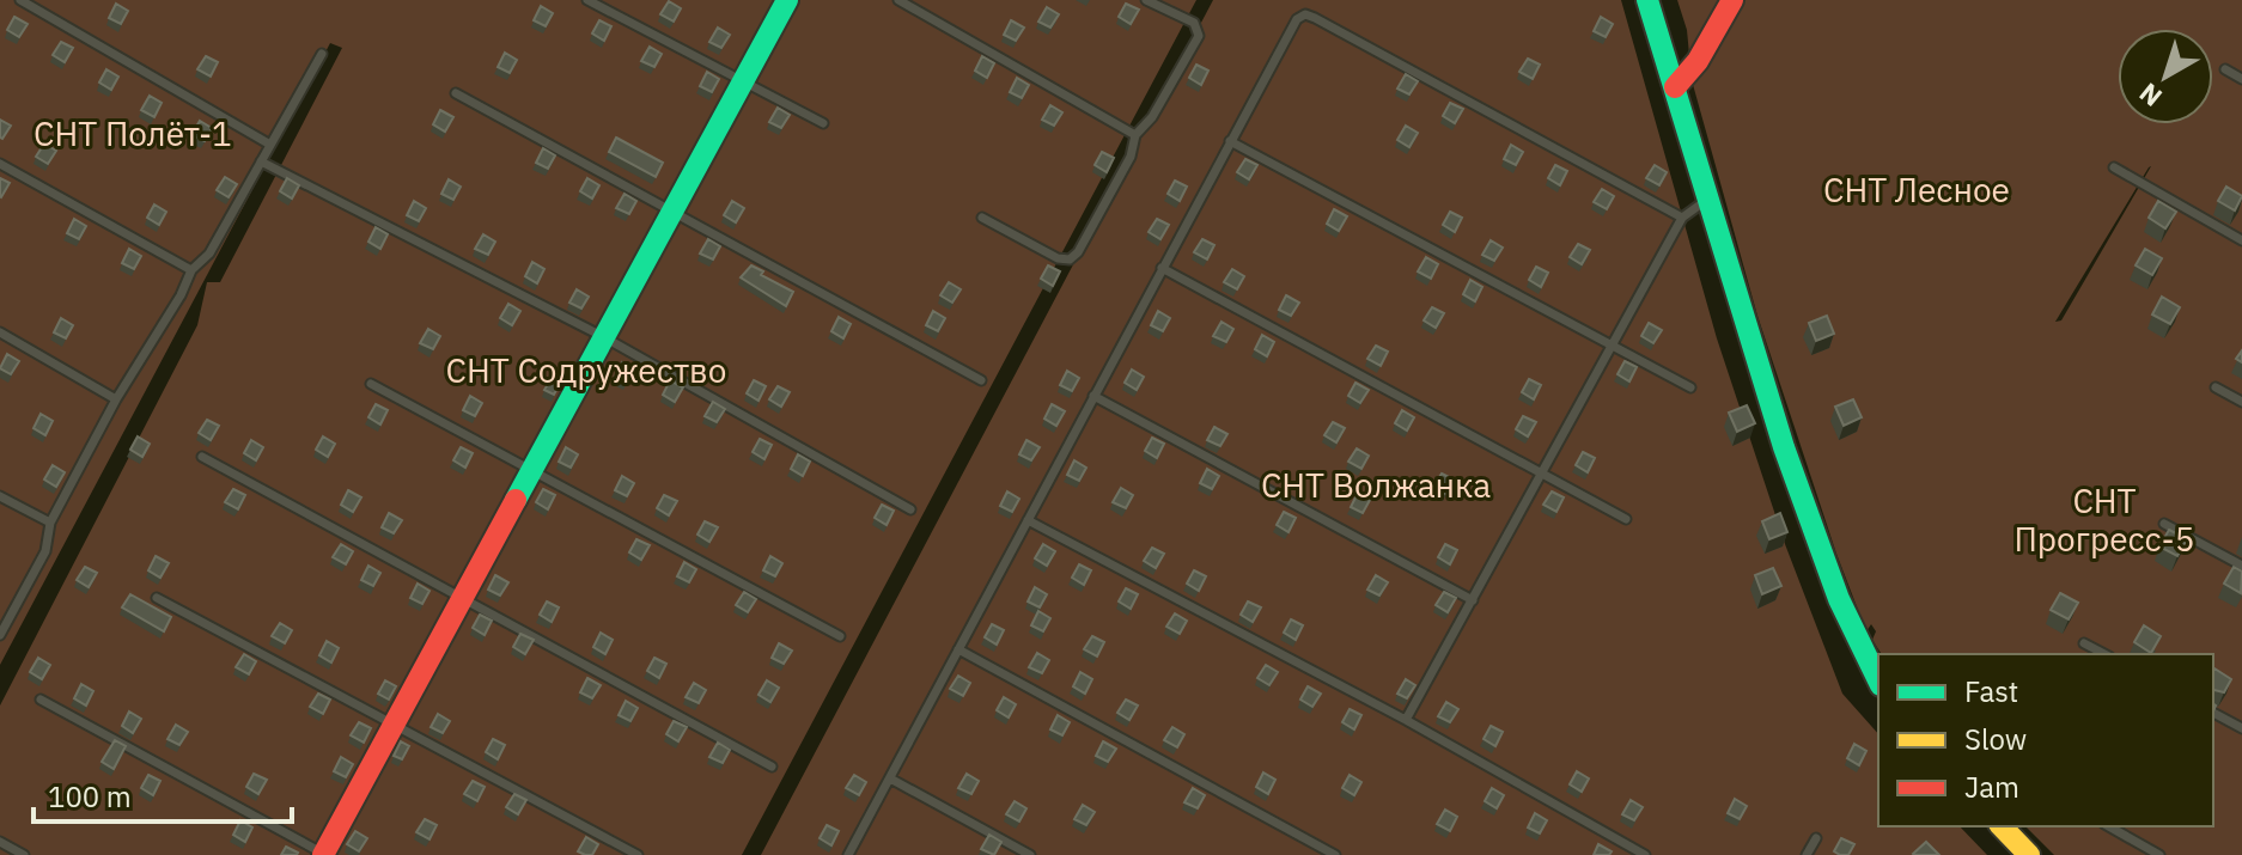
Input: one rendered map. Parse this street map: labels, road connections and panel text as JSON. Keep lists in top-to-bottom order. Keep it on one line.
{"parks":["СНТ Полёт-1","СНТ Лесное","СНТ Содружество","СНТ Волжанка","СНТ Прогресс-5"],"legend":["Fast","Slow","Jam"],"scale_bar":"100 m","north":"bottom left"}
